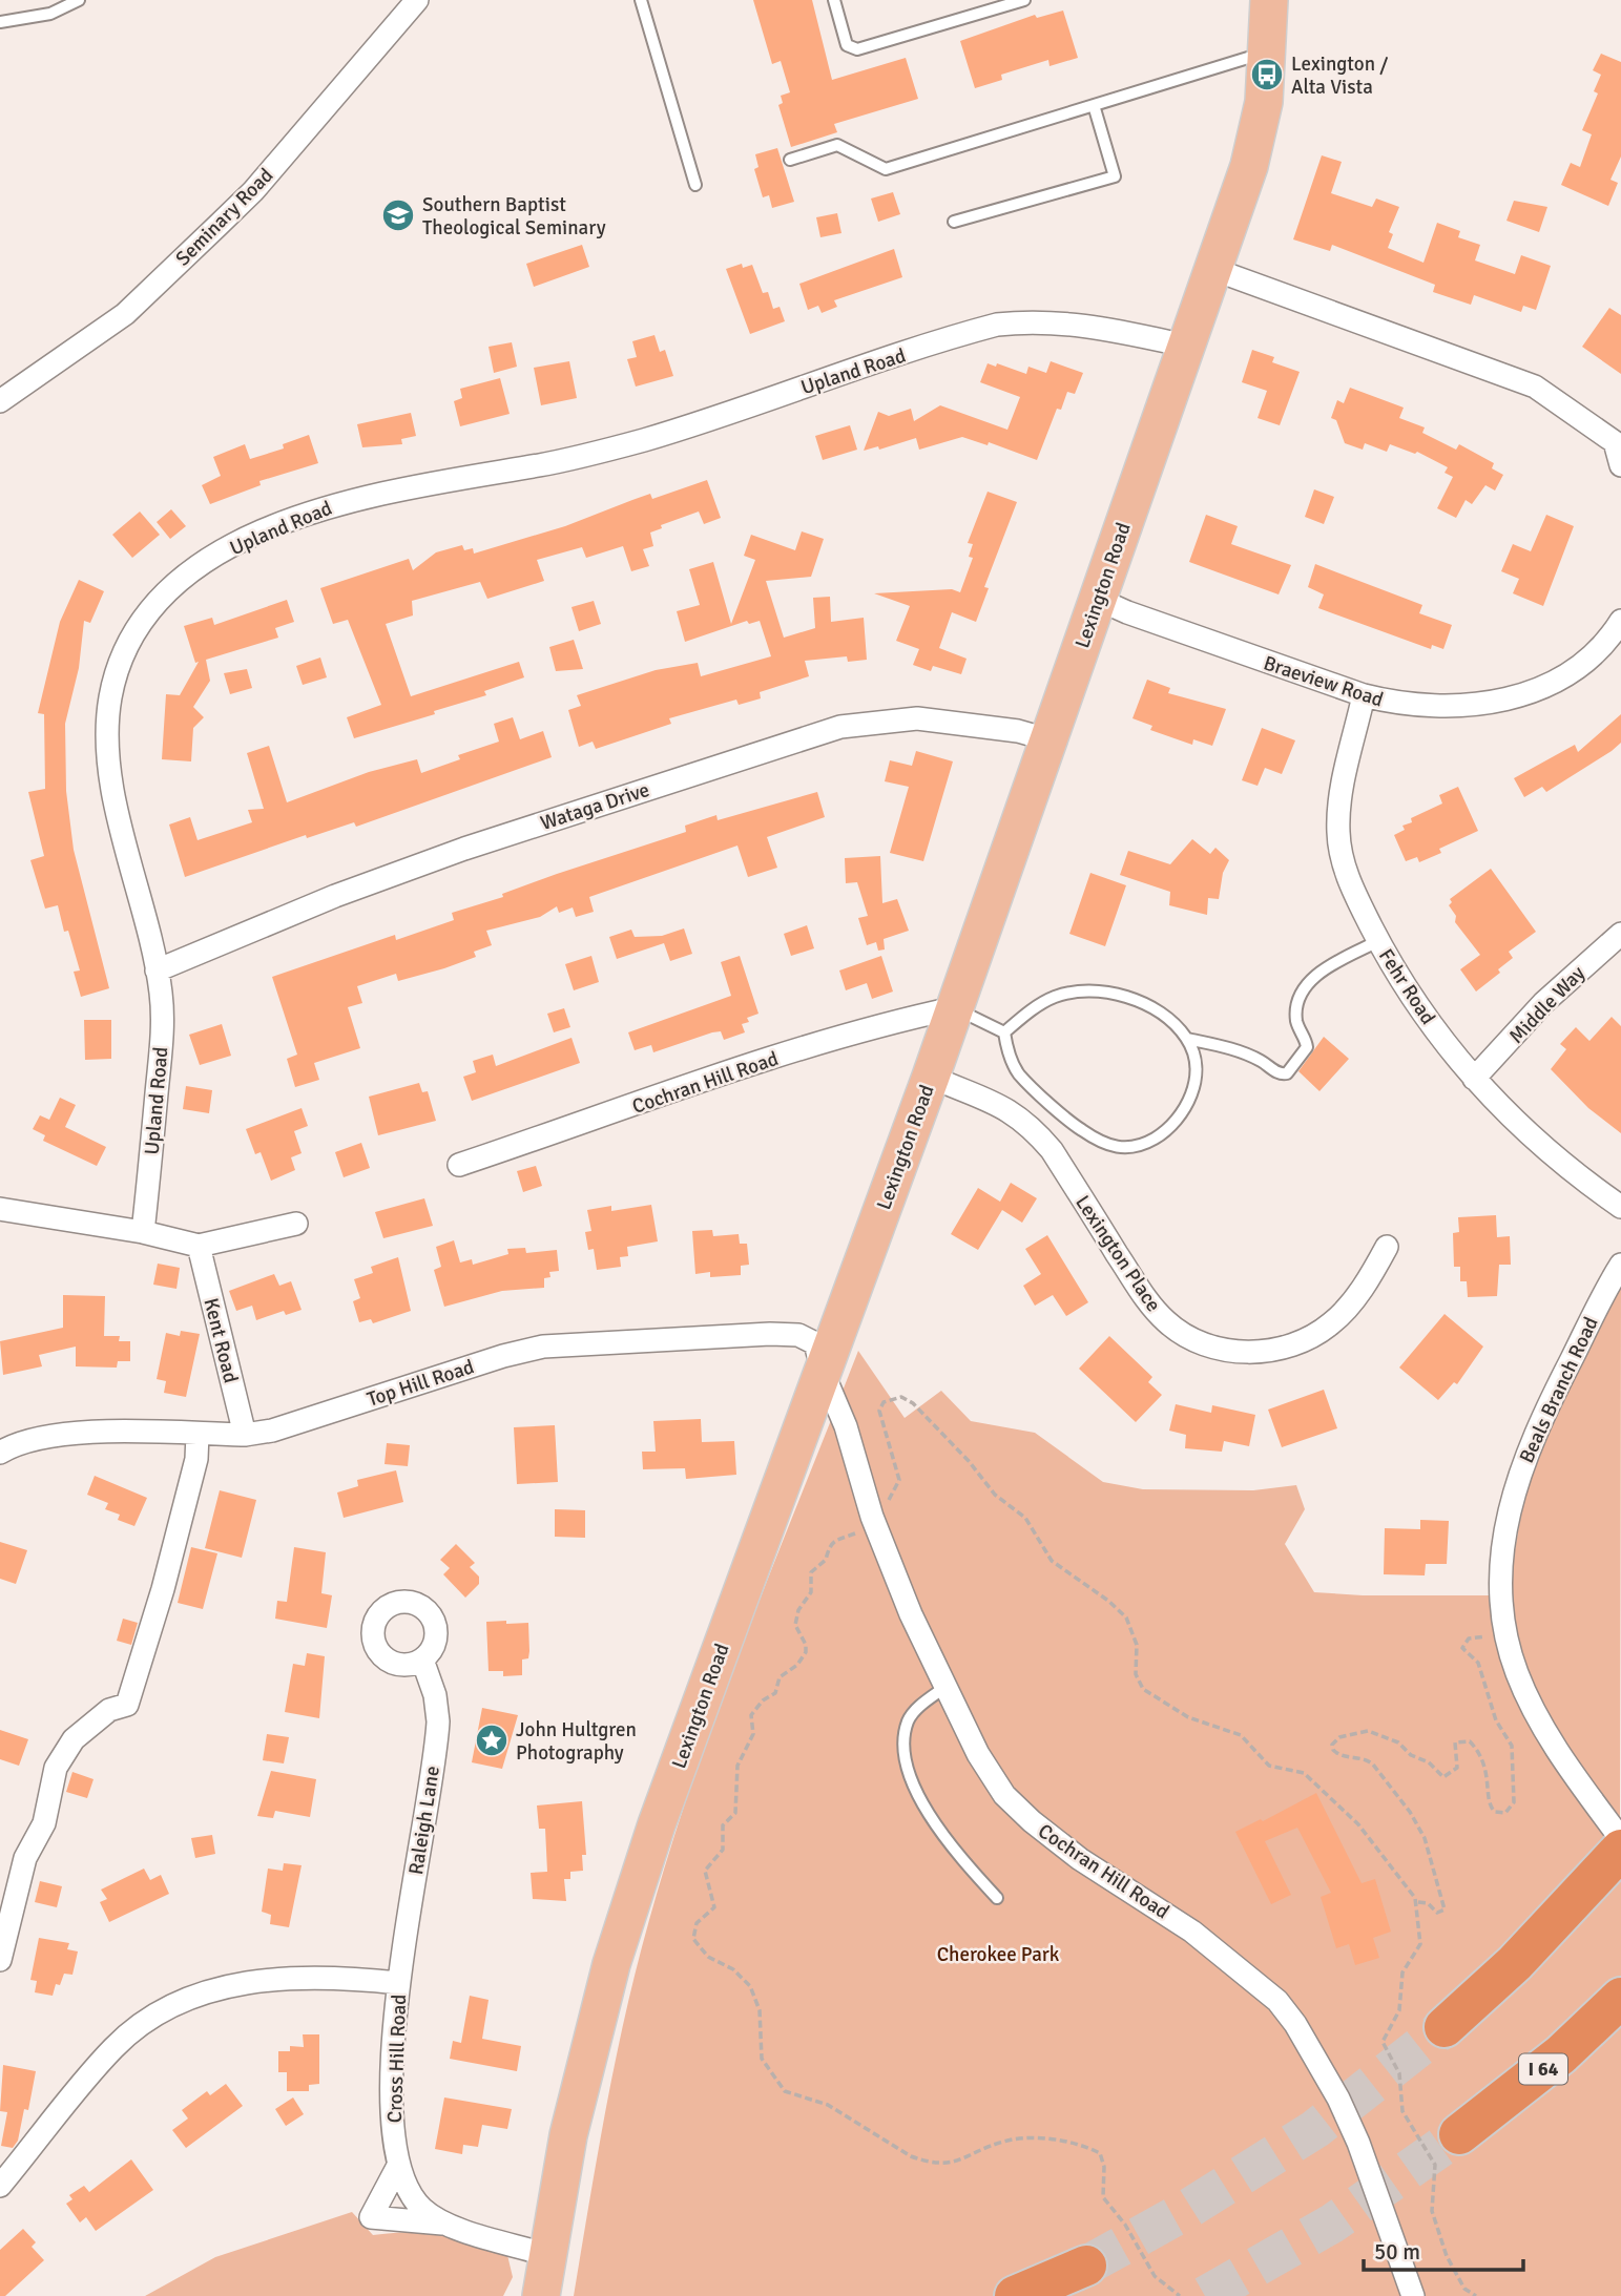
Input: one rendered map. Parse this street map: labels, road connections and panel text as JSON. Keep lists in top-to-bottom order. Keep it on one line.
{"streets":{"highway":["I 64"],"main road":["Lexington Road"],"street":["Seminary Road","Upland Road","Braeview Road","Wataga Drive","Fehr Road","Middle Way","Cochran Hill Road","Lexington Place","Kent Road","Top Hill Road","Beals Branch Road","Raleigh Lane","Cross Hill Road"]},"crossings":[["Upland Road","Lexington Road"],["Upland Road","Wataga Drive"],["Lexington Road","Braeview Road"],["Lexington Road","Wataga Drive"],["Lexington Road","Cochran Hill Road"],["Lexington Road","Lexington Place"],["Lexington Road","Top Hill Road"],["Lexington Road","Cross Hill Road"],["Braeview Road","Fehr Road"],["Fehr Road","Middle Way"],["Cochran Hill Road","Top Hill Road"],["Kent Road","Top Hill Road"],["Raleigh Lane","Cross Hill Road"]],"parks":["Cherokee Park"],"places":{"bus stop":["Lexington / Alta Vista"],"school or university":["Southern Baptist Theological Seminary"],"place":["John Hultgren Photography"]},"scale_bar":"50 m"}
